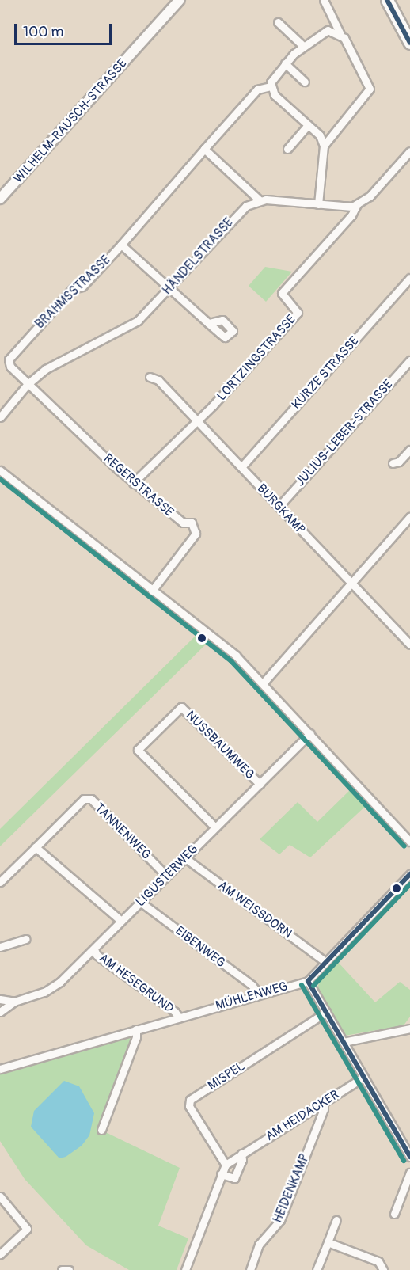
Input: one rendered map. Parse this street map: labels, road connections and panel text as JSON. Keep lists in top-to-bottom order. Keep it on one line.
{"streets":{"street":["WILHELM-RAUSCH-STRASSE","HÄNDELSTRASSE","BRAHMSSTRASSE","LORTZINGSTRASSE","KURZE STRASSE","JULIUS-LEBER-STRASSE","REGERSTRASSE","BURGKAMP","NUSSBAUMWEG","TANNENWEG","LIGUSTERWEG","AM WEISSDORN","EIBENWEG","AM HESEGRUND","MÜHLENWEG","MISPEL","AM HEIDACKER","HEIDENKAMP"]},"crossings":[["HÄNDELSTRASSE","BRAHMSSTRASSE"],["HÄNDELSTRASSE","REGERSTRASSE"],["BRAHMSSTRASSE","REGERSTRASSE"],["LORTZINGSTRASSE","REGERSTRASSE"],["LORTZINGSTRASSE","BURGKAMP"],["KURZE STRASSE","BURGKAMP"],["JULIUS-LEBER-STRASSE","BURGKAMP"],["NUSSBAUMWEG","LIGUSTERWEG"],["TANNENWEG","LIGUSTERWEG"],["LIGUSTERWEG","AM WEISSDORN"],["LIGUSTERWEG","EIBENWEG"],["LIGUSTERWEG","AM HESEGRUND"],["EIBENWEG","MÜHLENWEG"],["AM HESEGRUND","MÜHLENWEG"],["MISPEL","AM HEIDACKER"],["AM HEIDACKER","HEIDENKAMP"]],"scale_bar":"100 m"}
